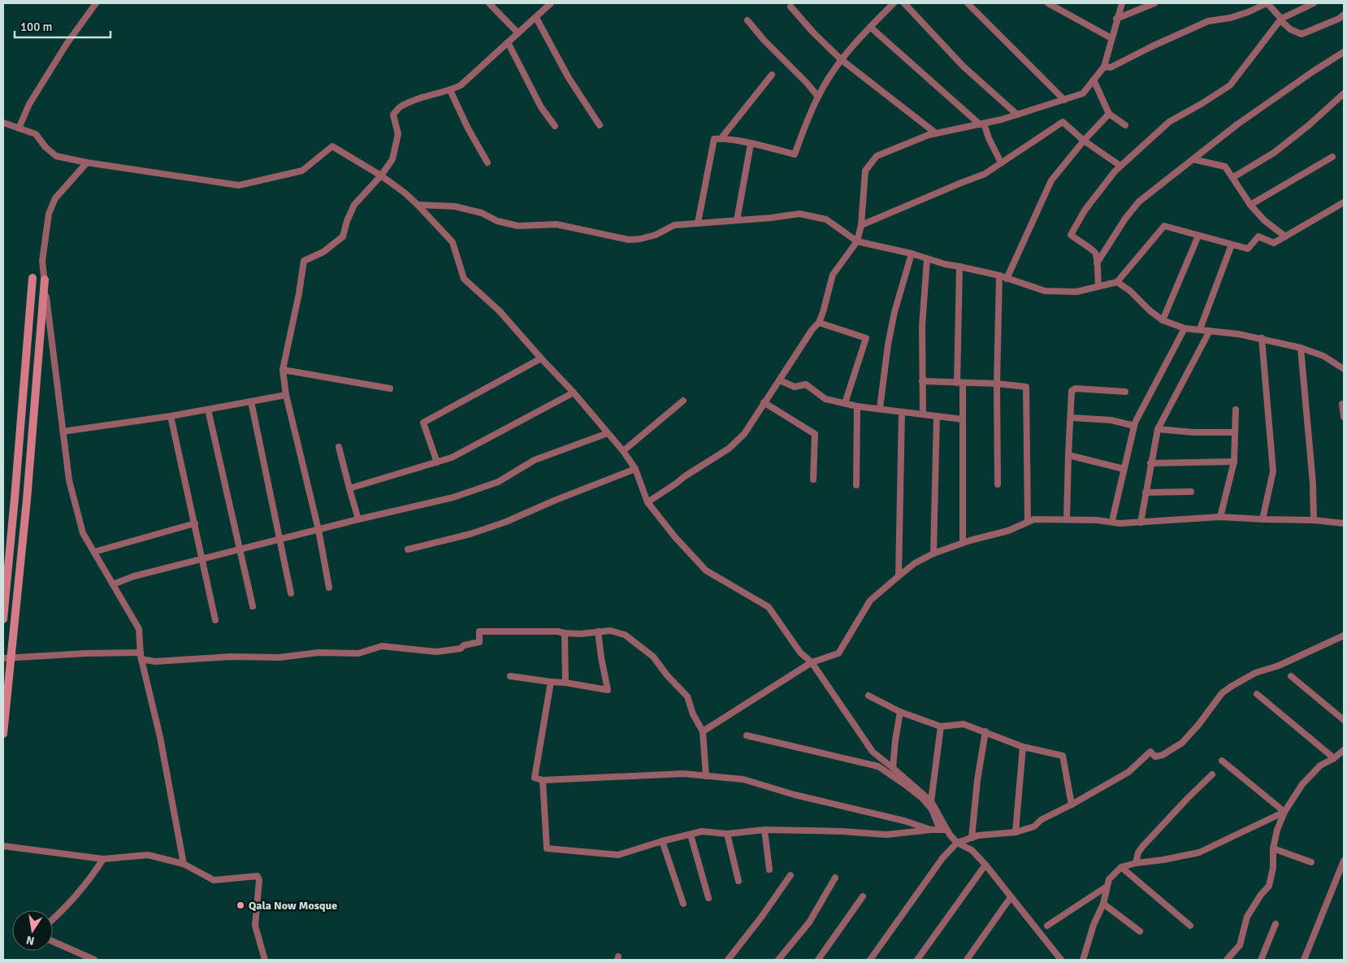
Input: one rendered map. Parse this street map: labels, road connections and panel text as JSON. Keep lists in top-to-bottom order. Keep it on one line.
{"places":["Qala Now Mosque"],"scale_bar":"100 m","north":"bottom"}
